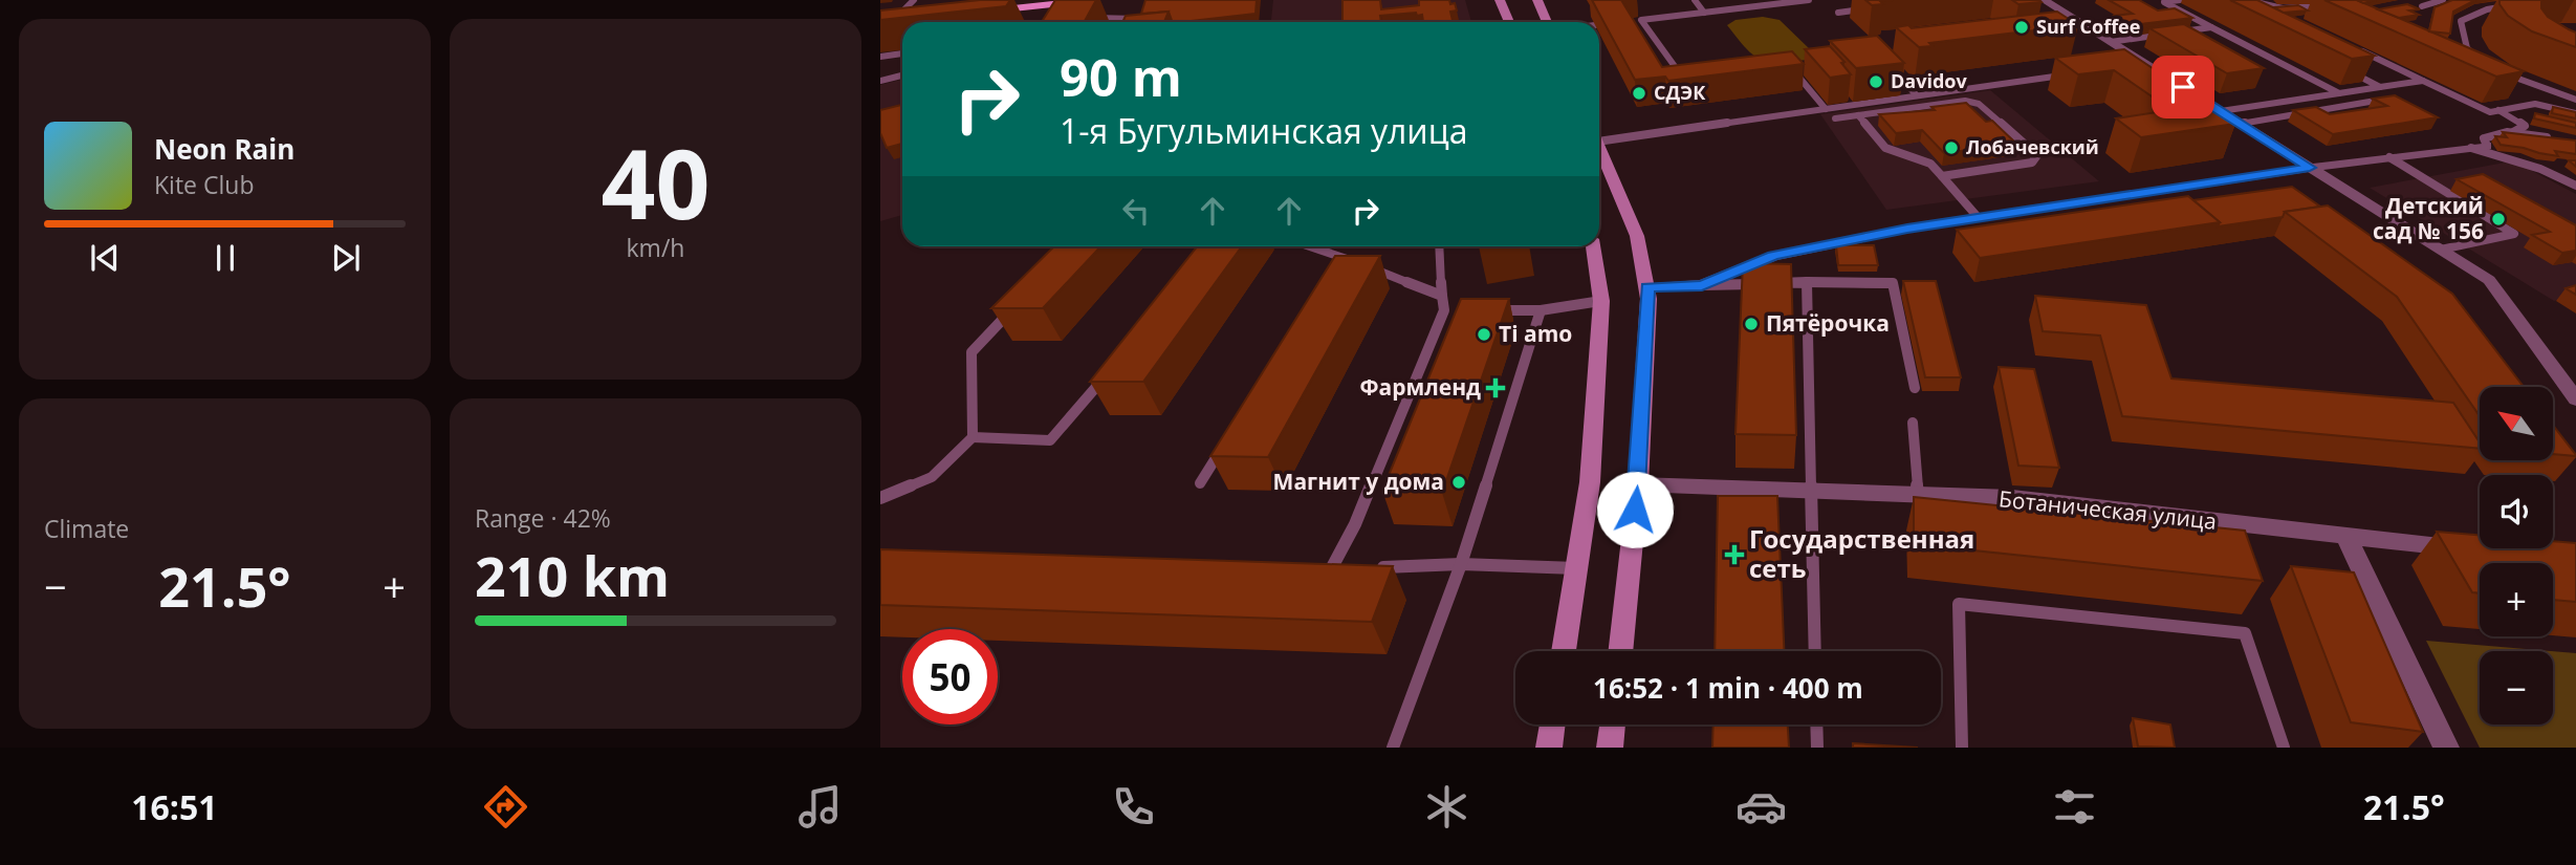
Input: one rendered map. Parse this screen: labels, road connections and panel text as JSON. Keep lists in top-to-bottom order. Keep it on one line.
{"streets":{"street":["Ботаническая улица"]},"places":{"other":["Surf Coffee","Davidov","СДЭК","Лобачевский","Детский сад № 156","Пятёрочка","Ti amo","Магнит у дома"],"health":["Фармленд","Государственная сеть"]},"north":"top left","page":{"tile":[["40","km/h"],"Climate",["Range · 42%","210 km"]],"turn":["90 m","1-я Бугульминская улица"],"song":["Neon Rain","Kite Club"],"map_buttons":["+","−"],"heat":["−","21.5°","+"],"limit":"50","trip":"16:52 · 1 min · 400 m","tabs":["16:51","21.5°"]}}
